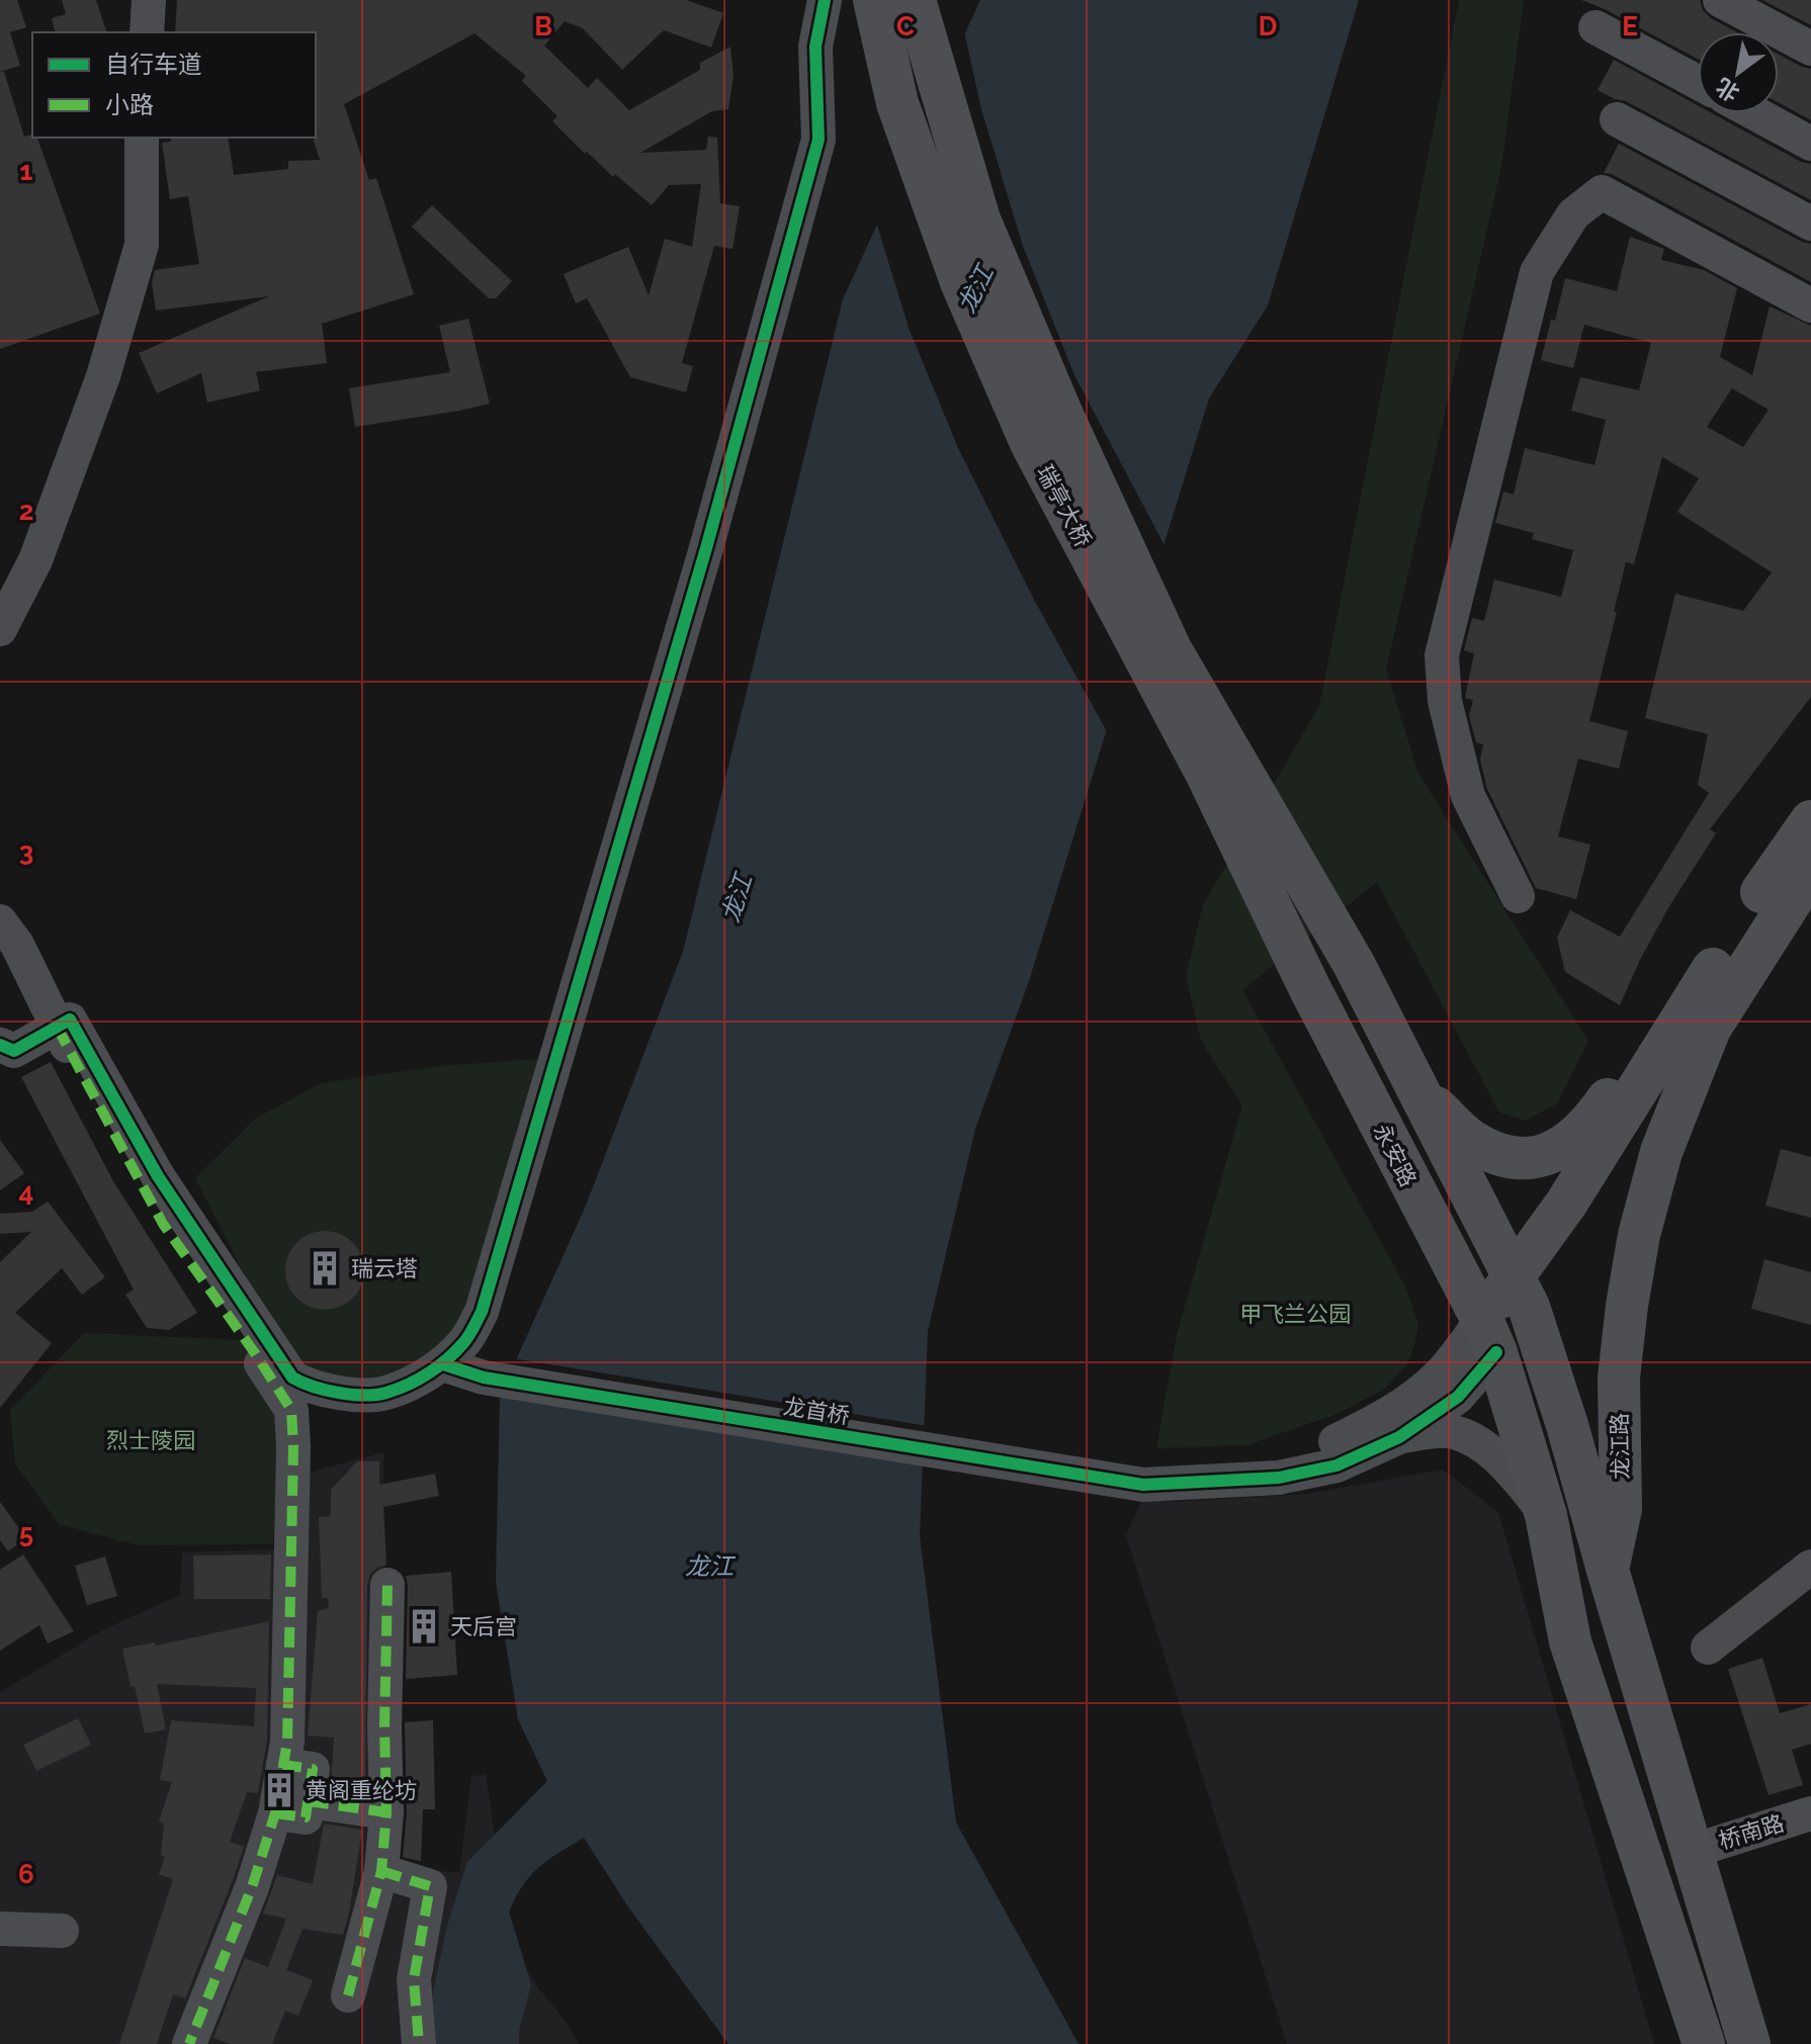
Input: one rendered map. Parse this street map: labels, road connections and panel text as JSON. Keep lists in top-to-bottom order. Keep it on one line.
{"streets":{"main road":["瑞亭大桥","永安路","龙江路"],"street":["龙首桥","桥南路"]},"crossings":[["瑞亭大桥","永安路"],["龙江路","桥南路"]],"water":["龙江"],"parks":["甲飞兰公园","烈士陵园"],"places":{"building":["瑞云塔","天后宫","黄阁重纶坊"]},"legend":["自行车道","小路"],"north":"bottom left","grid":{"columns":["B","C","D","E"],"rows":["1","2","3","4","5","6"]}}
